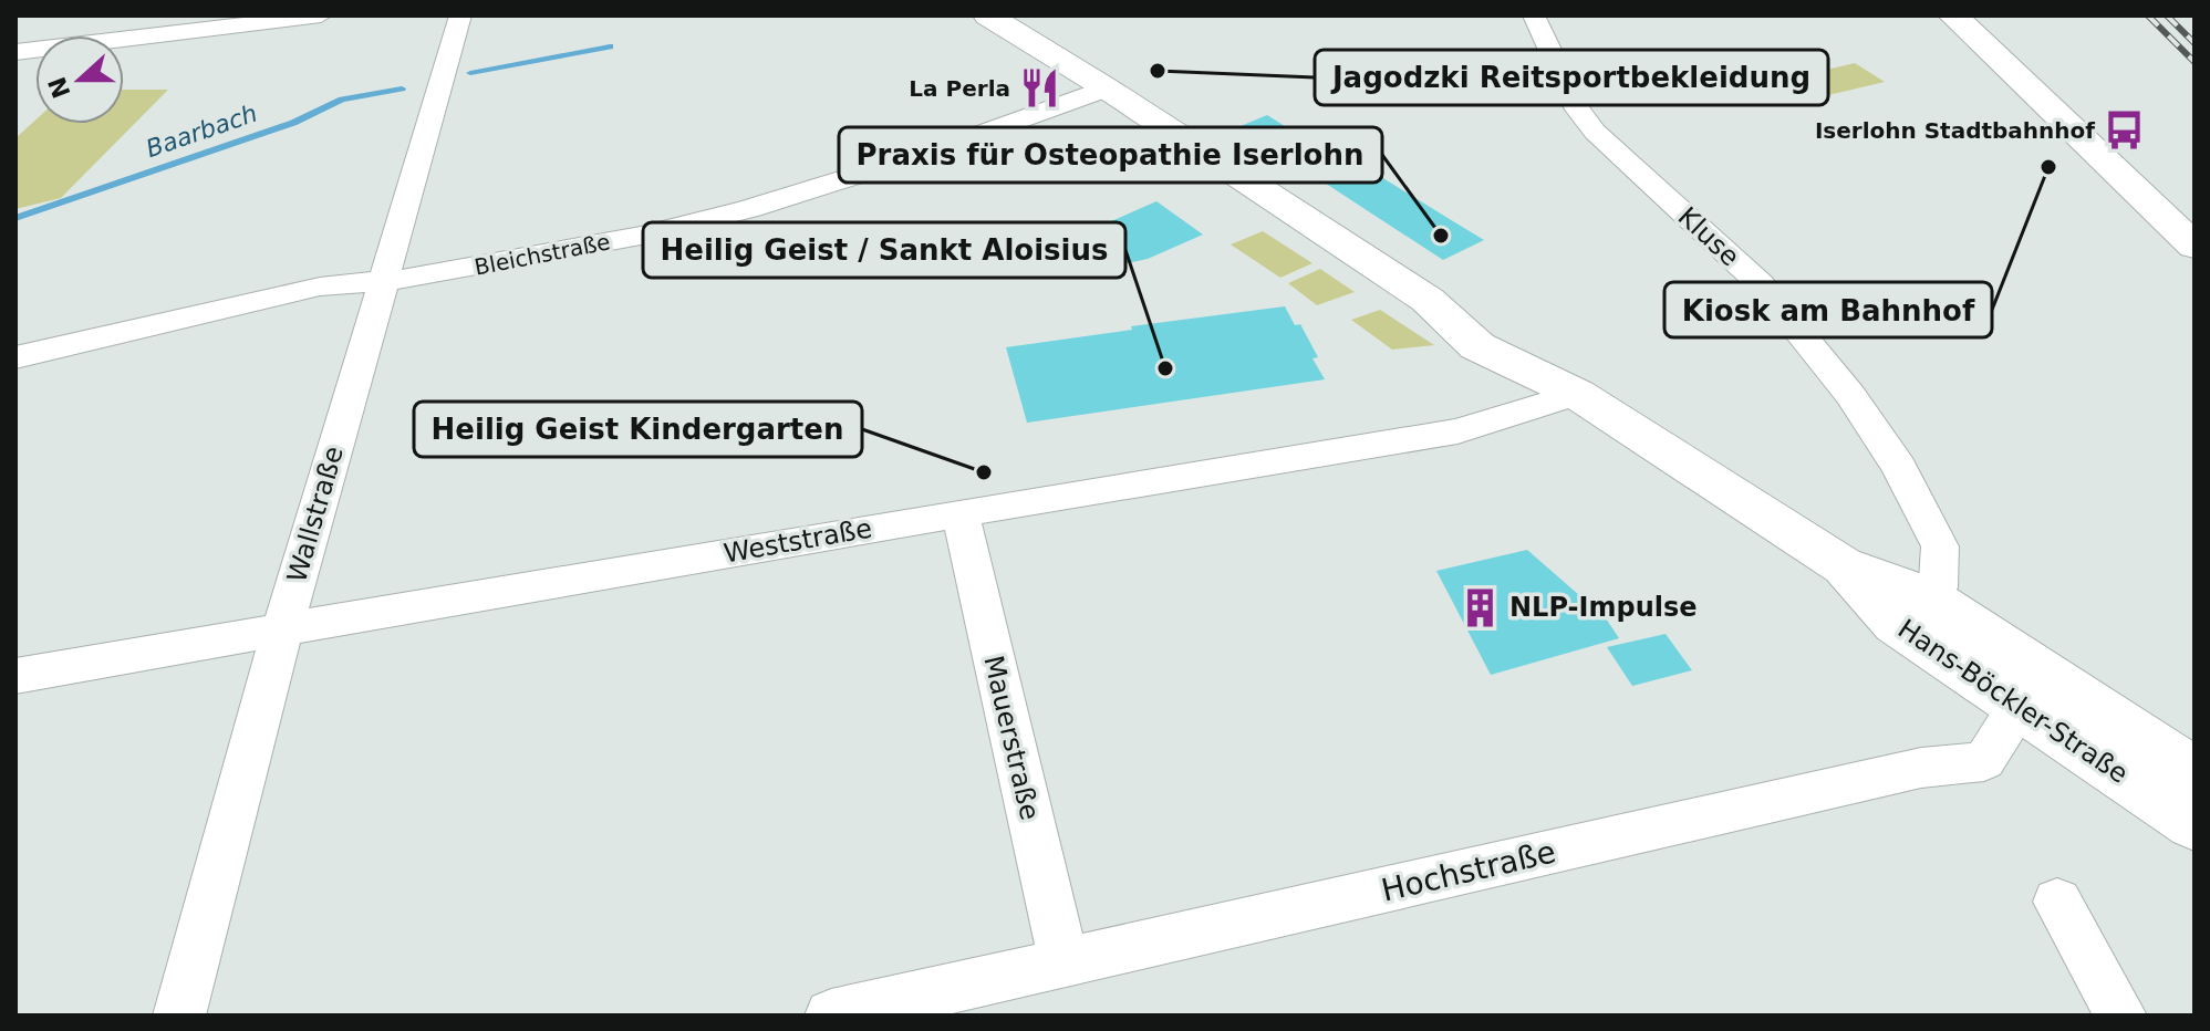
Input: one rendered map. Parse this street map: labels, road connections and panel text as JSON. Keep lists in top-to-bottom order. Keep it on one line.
{"streets":{"main road":["Hans-Böckler-Straße"],"street":["Kluse","Bleichstraße","Wallstraße","Weststraße","Mauerstraße","Hochstraße"]},"crossings":[["Kluse","Hans-Böckler-Straße"],["Bleichstraße","Wallstraße"],["Bleichstraße","Hans-Böckler-Straße"],["Wallstraße","Weststraße"],["Weststraße","Hans-Böckler-Straße"],["Weststraße","Mauerstraße"],["Hans-Böckler-Straße","Hochstraße"],["Mauerstraße","Hochstraße"]],"water":["Baarbach"],"places":{"other":["Jagodzki Reitsportbekleidung","Kiosk am Bahnhof","Praxis für Osteopathie Iserlohn","Heilig Geist / Sankt Aloisius","Heilig Geist Kindergarten"],"restaurant":["La Perla"],"bus stop":["Iserlohn Stadtbahnhof"],"building":["NLP-Impulse"]},"north":"left"}
